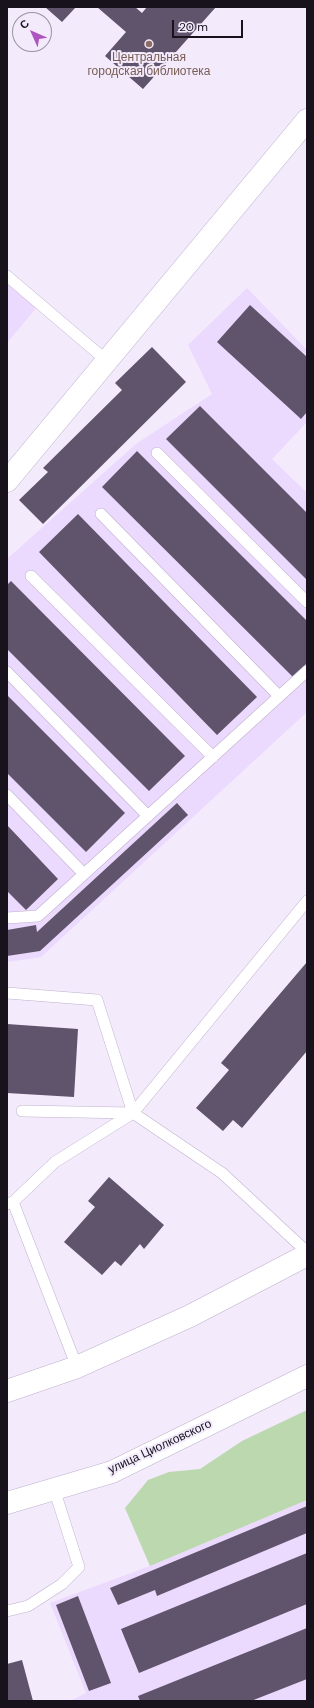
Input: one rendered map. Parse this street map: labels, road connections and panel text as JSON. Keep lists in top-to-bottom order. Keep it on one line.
{"streets":{"street":["улица Циолковского"]},"places":["Центральная городская библиотека"],"scale_bar":"20 m","north":"top left"}
